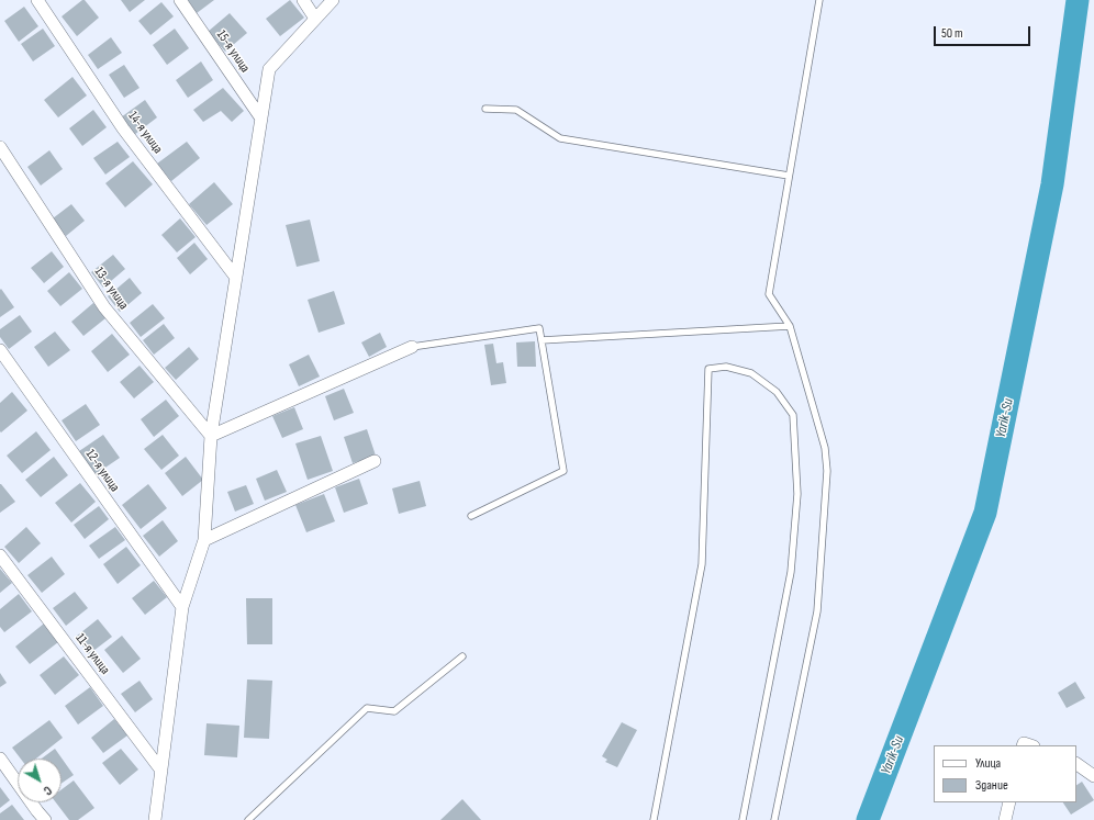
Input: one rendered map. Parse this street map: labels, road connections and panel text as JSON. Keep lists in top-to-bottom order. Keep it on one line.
{"streets":{"street":["15-я улица","14-я улица","13-я улица","12-я улица","11-я улица"]},"water":["Yarik-Su"],"legend":["Улица","Здание"],"scale_bar":"50 m","north":"bottom right"}
